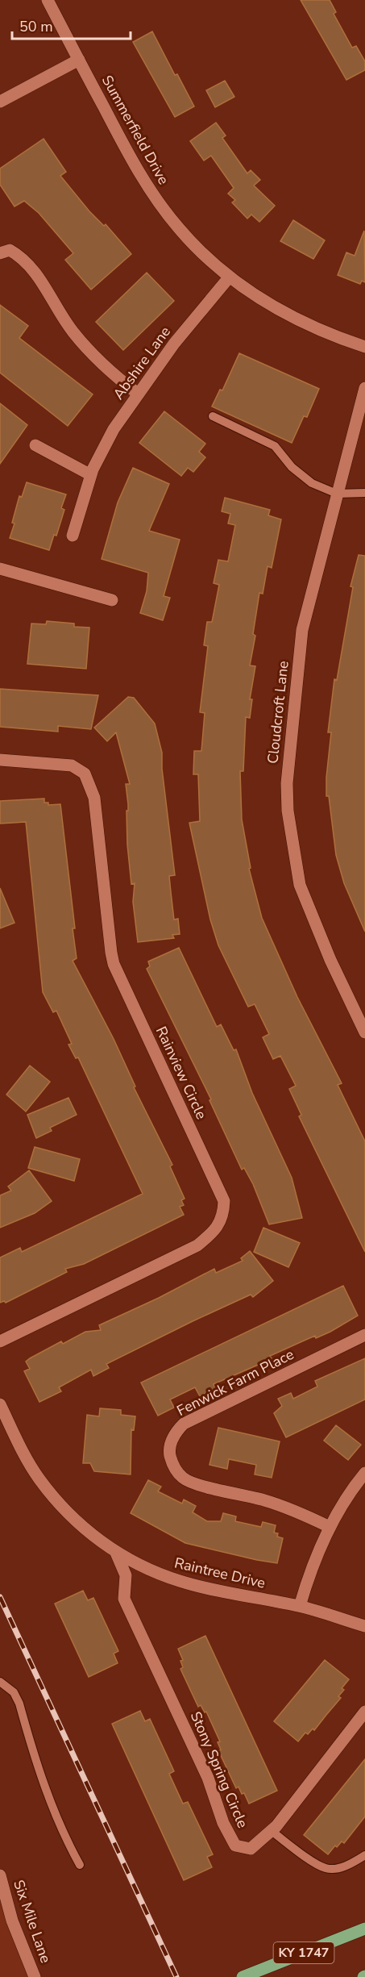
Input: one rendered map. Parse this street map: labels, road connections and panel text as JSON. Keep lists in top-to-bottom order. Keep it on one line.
{"streets":{"main road":["KY 1747"],"street":["Summerfield Drive","Abshire Lane","Cloudcroft Lane","Rainview Circle","Fenwick Farm Place","Raintree Drive","Stony Spring Circle","Six Mile Lane"]},"crossings":[["Summerfield Drive","Abshire Lane"],["Raintree Drive","Stony Spring Circle"]],"scale_bar":"50 m"}
